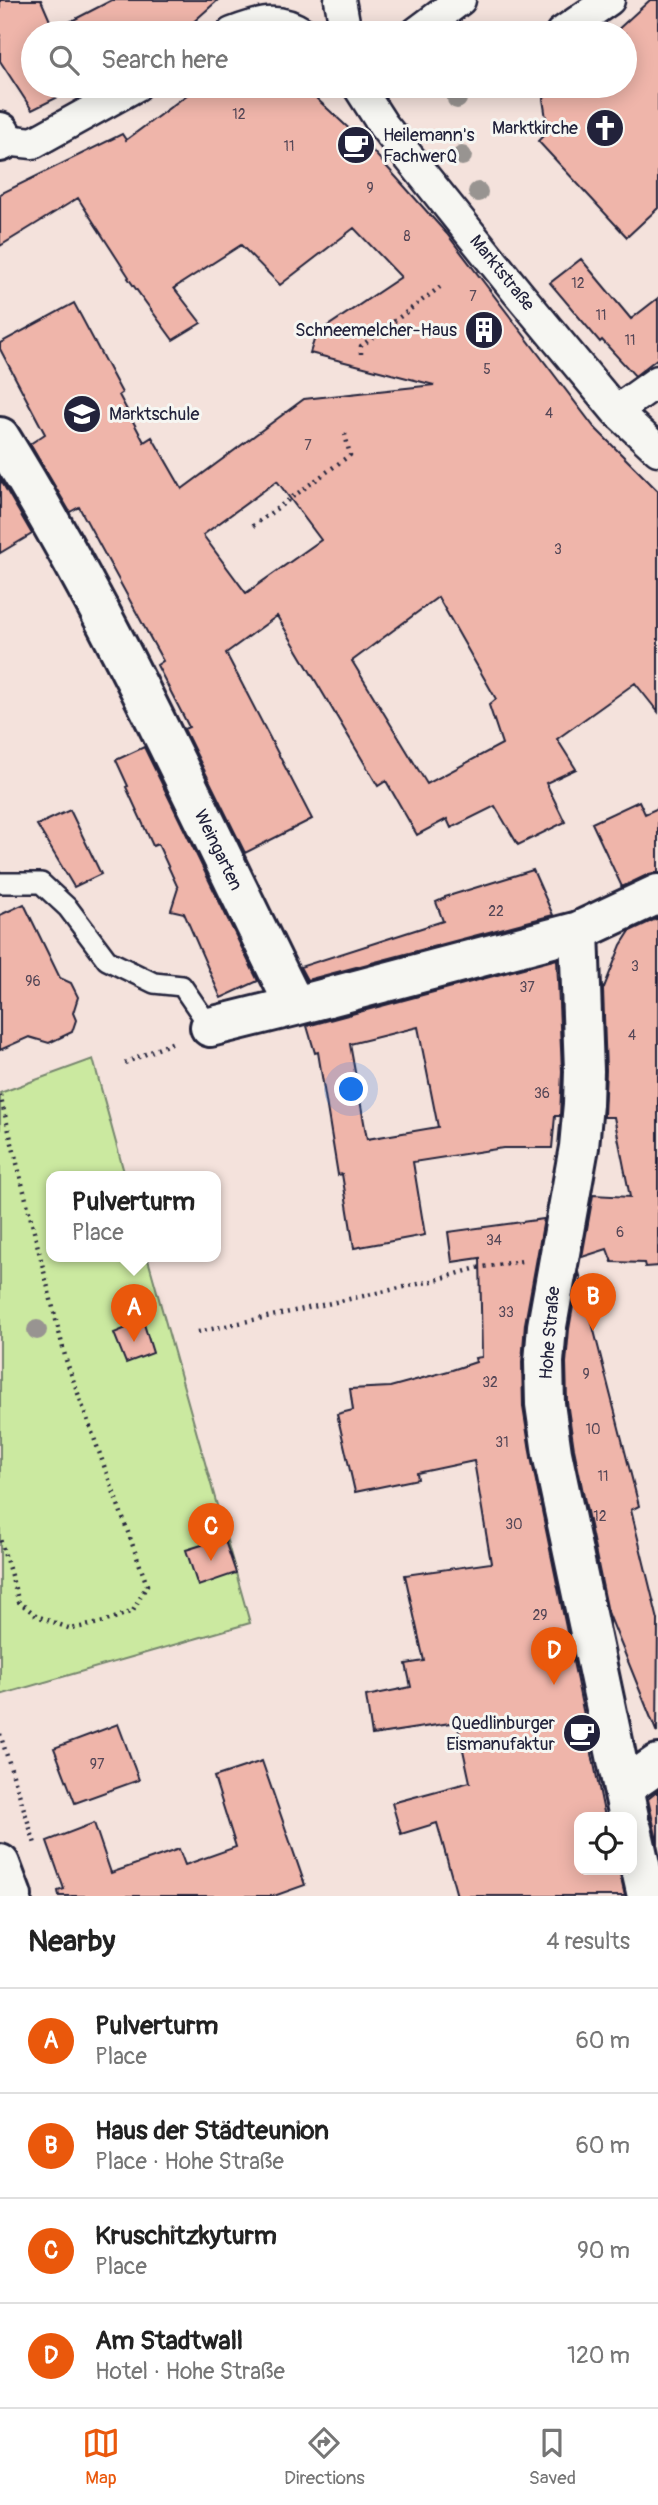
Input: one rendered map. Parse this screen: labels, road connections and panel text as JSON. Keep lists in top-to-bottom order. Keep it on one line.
{"streets":{"street":["Marktstraße","Weingarten","Hohe Straße"]},"places":{"church":["Marktkirche"],"cafe":["Heilemann's FachwerQ","Quedlinburger Eismanufaktur"],"building":["Schneemelcher-Haus"],"school or university":["Marktschule"]},"house_numbers":["12","11","9","8","12","7","11","11","5","4","7","3","22","3","96","37","4","36","6","34","33","9","32","10","31","11","12","30","29","97"],"page":{"search":"Search here","popup":["Pulverturm","Place"],"pins":["B","A","C","D"],"heading":["Nearby","4 results"],"list":[{"mark":"A","name":"Pulverturm","note":"Place","value":"60 m"},{"mark":"B","name":"Haus der Städteunion","note":"Place · Hohe Straße","value":"60 m"},{"mark":"C","name":"Kruschitzkyturm","note":"Place","value":"90 m"},{"mark":"D","name":"Am Stadtwall","note":"Hotel · Hohe Straße","value":"120 m"}],"nav":["Map","Directions","Saved"]}}
